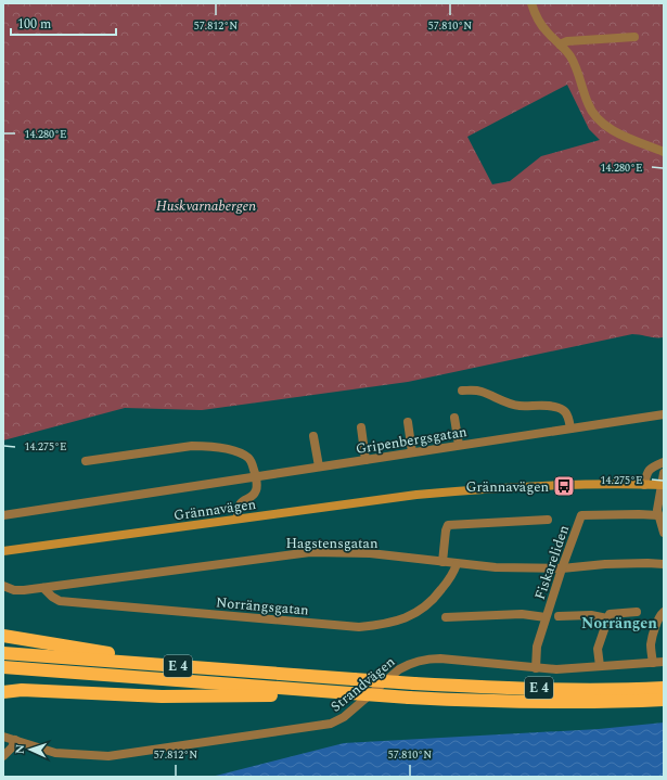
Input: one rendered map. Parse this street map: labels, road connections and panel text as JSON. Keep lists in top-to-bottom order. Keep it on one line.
{"streets":{"highway":["E 4"],"main road":["Grännavägen"],"street":["Gripenbergsgatan","Hagstensgatan","Fiskareliden","Norrängsgatan","Strandvägen"]},"crossings":[["Hagstensgatan","Fiskareliden"],["Hagstensgatan","Norrängsgatan"],["Fiskareliden","Strandvägen"]],"districts":["Norrängen"],"parks":["Huskvarnabergen"],"places":{"bus stop":["Grännavägen"]},"scale_bar":"100 m","north":"left","coordinates":["57.812°N","57.810°N","14.280°E","14.275°E"]}
